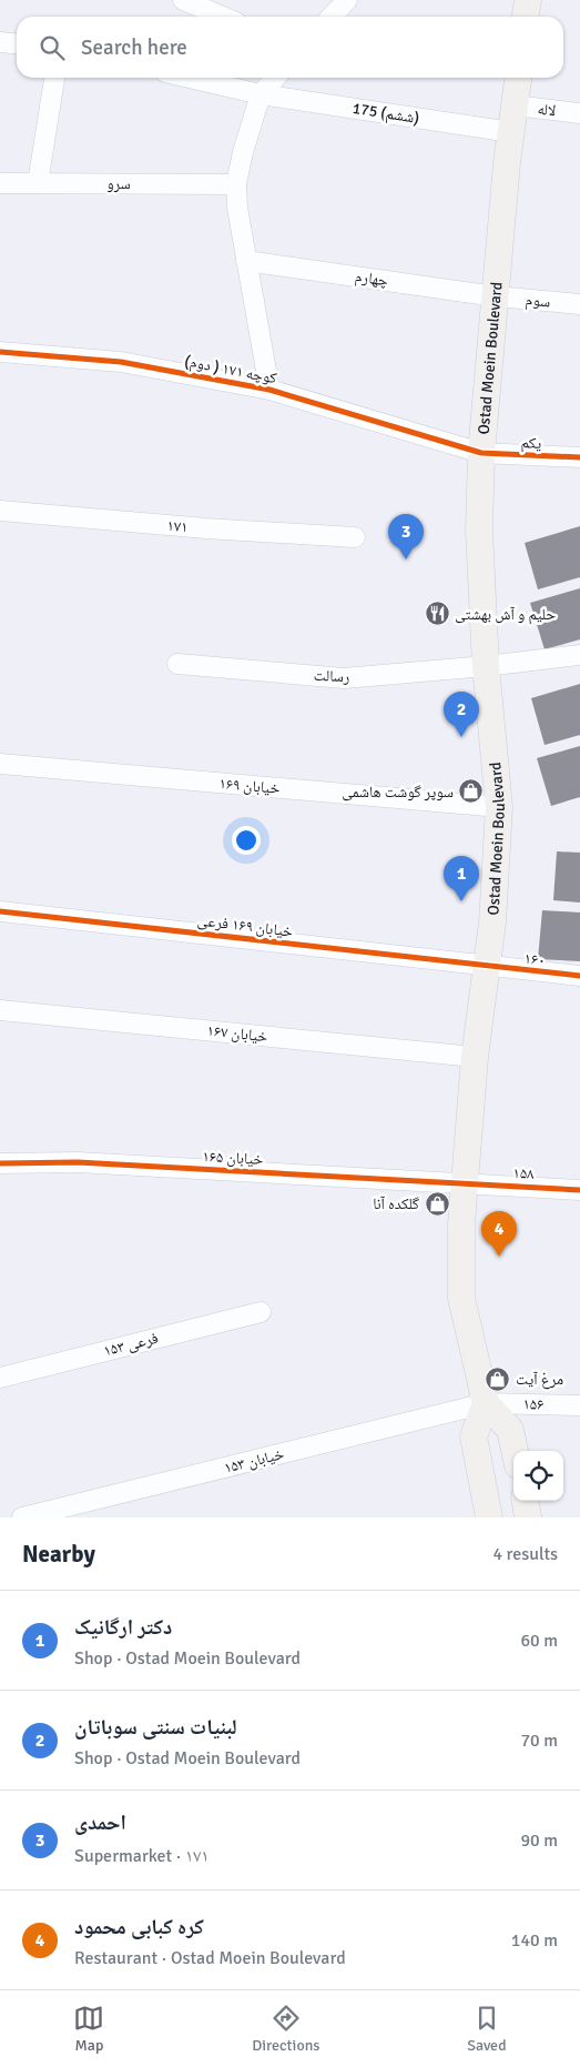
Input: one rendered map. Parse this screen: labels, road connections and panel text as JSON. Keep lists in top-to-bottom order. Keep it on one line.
{"streets":{"main road":["Ostad Moein Boulevard"],"street":["لاله","175 (ششم)","سرو","چهارم","سوم","کوچه ۱۷۱ ( دوم)","یکم","۱۷۱","رسالت","خیابان ۱۶۹","خیابان ۱۶۹ فرعی","۱۶۰","خیابان ۱۶۷","خیابان ۱۶۵","۱۵۸","۱۵۳ فرعی","۱۵۶","خیابان ۱۵۳"]},"crossings":[["لاله","Ostad Moein Boulevard"],["175 (ششم)","Ostad Moein Boulevard"],["چهارم","سوم"],["چهارم","Ostad Moein Boulevard"],["سوم","Ostad Moein Boulevard"],["Ostad Moein Boulevard","کوچه ۱۷۱ ( دوم)"],["Ostad Moein Boulevard","یکم"],["Ostad Moein Boulevard","رسالت"],["Ostad Moein Boulevard","خیابان ۱۶۹"],["Ostad Moein Boulevard","خیابان ۱۶۹ فرعی"],["Ostad Moein Boulevard","۱۶۰"],["Ostad Moein Boulevard","خیابان ۱۶۷"],["Ostad Moein Boulevard","خیابان ۱۶۵"],["Ostad Moein Boulevard","۱۵۸"],["Ostad Moein Boulevard","۱۵۶"],["Ostad Moein Boulevard","خیابان ۱۵۳"],["کوچه ۱۷۱ ( دوم)","یکم"],["خیابان ۱۶۹ فرعی","۱۶۰"],["خیابان ۱۶۵","۱۵۸"],["۱۵۶","خیابان ۱۵۳"]],"places":{"restaurant":["حلیم و آش بهشتی"],"shop":["سوپر گوشت هاشمی","گلکده آنا","مرغ آیت"]},"page":{"search":"Search here","pins":["3","2","1","4"],"heading":["Nearby","4 results"],"list":[{"mark":"1","name":"دکتر ارگانیک","note":"Shop · Ostad Moein Boulevard","value":"60 m"},{"mark":"2","name":"لبنیات سنتی سوباتان","note":"Shop · Ostad Moein Boulevard","value":"70 m"},{"mark":"3","name":"احمدی","note":"Supermarket · ۱۷۱","value":"90 m"},{"mark":"4","name":"کره کبابی محمود","note":"Restaurant · Ostad Moein Boulevard","value":"140 m"}],"nav":["Map","Directions","Saved"]}}
